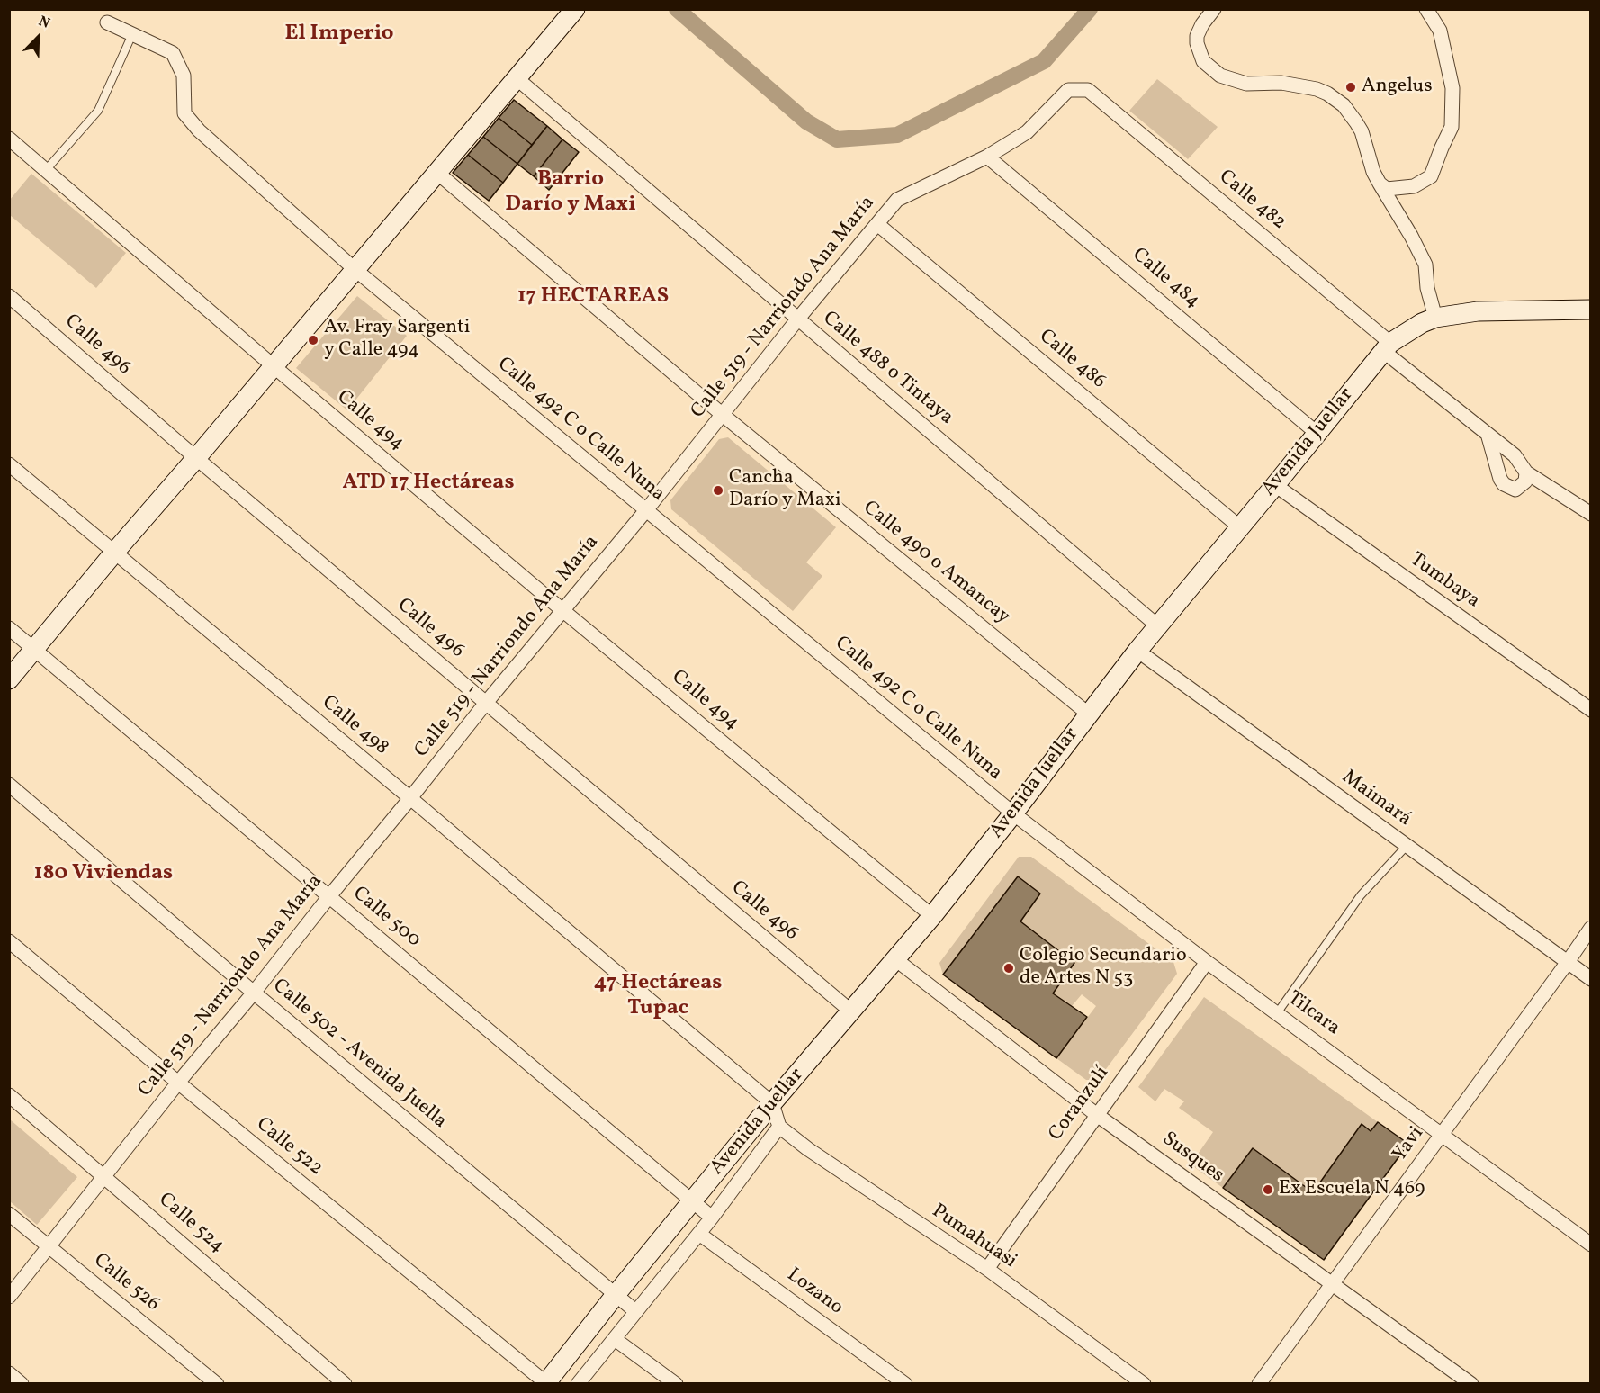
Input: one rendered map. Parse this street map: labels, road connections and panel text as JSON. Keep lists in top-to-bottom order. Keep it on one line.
{"streets":{"street":["Calle 482","Calle 484","Calle 519 - Narriondo Ana María","Calle 496","Calle 486","Calle 488 o Tintaya","Calle 494","Calle 492 C o Calle Nuna","Avenida Juellar","Calle 490 o Amancay","Tumbaya","Calle 498","Maimará","Calle 500","Tilcara","Calle 502 - Avenida Juella","Coranzulí","Yavi","Calle 522","Susques","Calle 524","Pumahuasi","Calle 526","Lozano"]},"crossings":[["Calle 482","Calle 519 - Narriondo Ana María"],["Calle 482","Avenida Juellar"],["Calle 484","Calle 519 - Narriondo Ana María"],["Calle 484","Avenida Juellar"],["Calle 519 - Narriondo Ana María","Calle 496"],["Calle 519 - Narriondo Ana María","Calle 486"],["Calle 519 - Narriondo Ana María","Calle 488 o Tintaya"],["Calle 519 - Narriondo Ana María","Calle 494"],["Calle 519 - Narriondo Ana María","Calle 492 C o Calle Nuna"],["Calle 519 - Narriondo Ana María","Calle 490 o Amancay"],["Calle 519 - Narriondo Ana María","Calle 498"],["Calle 519 - Narriondo Ana María","Calle 500"],["Calle 519 - Narriondo Ana María","Calle 502 - Avenida Juella"],["Calle 519 - Narriondo Ana María","Calle 522"],["Calle 519 - Narriondo Ana María","Calle 524"],["Calle 519 - Narriondo Ana María","Calle 526"],["Calle 496","Avenida Juellar"],["Calle 486","Avenida Juellar"],["Calle 488 o Tintaya","Avenida Juellar"],["Calle 494","Avenida Juellar"],["Calle 492 C o Calle Nuna","Avenida Juellar"],["Calle 492 C o Calle Nuna","Tilcara"],["Avenida Juellar","Calle 490 o Amancay"],["Avenida Juellar","Tumbaya"],["Avenida Juellar","Calle 498"],["Avenida Juellar","Maimará"],["Avenida Juellar","Calle 500"],["Avenida Juellar","Tilcara"],["Avenida Juellar","Calle 502 - Avenida Juella"],["Avenida Juellar","Calle 522"],["Avenida Juellar","Susques"],["Maimará","Yavi"],["Tilcara","Coranzulí"],["Tilcara","Yavi"],["Coranzulí","Susques"],["Coranzulí","Pumahuasi"],["Yavi","Susques"]],"districts":["El Imperio","Barrio Darío y Maxi","17 HECTAREAS","ATD 17 Hectáreas","180 Viviendas","47 Hectáreas Tupac"],"places":["Angelus","Av. Fray Sargenti y Calle 494","Cancha Darío y Maxi","Colegio Secundario de Artes N 53","Ex Escuela N 469"],"north":"top right"}
